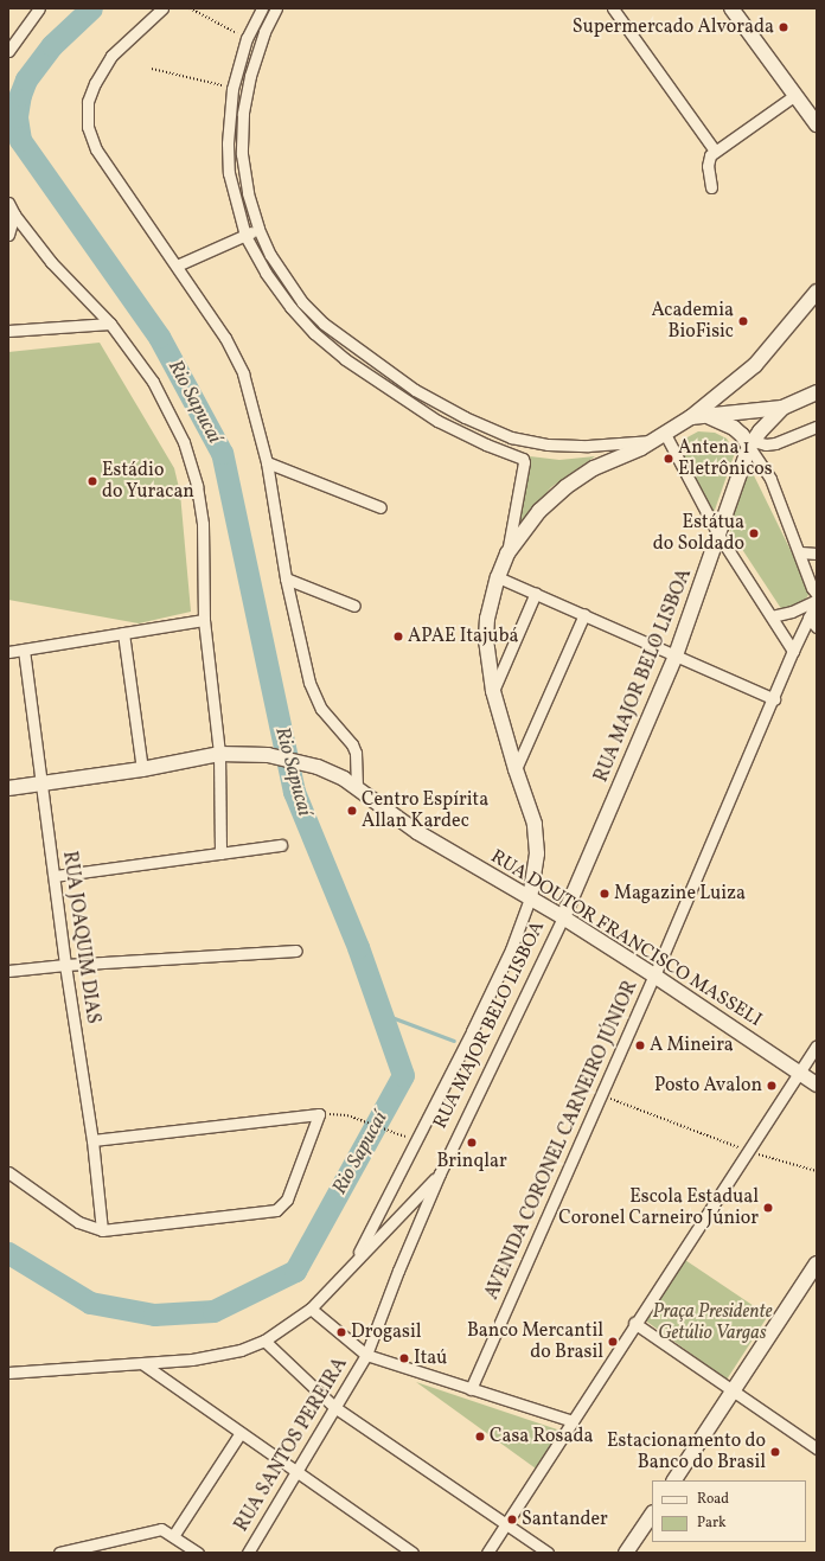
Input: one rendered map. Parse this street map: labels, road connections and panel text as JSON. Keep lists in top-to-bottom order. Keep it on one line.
{"streets":{"main road":["RUA MAJOR BELO LISBOA","RUA DOUTOR FRANCISCO MASSELI"],"street":["RUA JOAQUIM DIAS","AVENIDA CORONEL CARNEIRO JÚNIOR","RUA SANTOS PEREIRA"]},"crossings":[["RUA MAJOR BELO LISBOA","RUA DOUTOR FRANCISCO MASSELI"],["RUA MAJOR BELO LISBOA","RUA SANTOS PEREIRA"],["RUA JOAQUIM DIAS","RUA DOUTOR FRANCISCO MASSELI"],["RUA DOUTOR FRANCISCO MASSELI","AVENIDA CORONEL CARNEIRO JÚNIOR"]],"water":["Rio Sapucaí"],"parks":["Praça Presidente Getúlio Vargas"],"places":["Supermercado Alvorada","Academia BioFisic","Antena 1 Eletrônicos","Estádio do Yuracan","Estátua do Soldado","APAE Itajubá","Centro Espírita Allan Kardec","Magazine Luiza","A Mineira","Posto Avalon","Brinqlar","Escola Estadual Coronel Carneiro Júnior","Drogasil","Banco Mercantil do Brasil","Itaú","Casa Rosada","Estacionamento do Banco do Brasil","Santander"],"legend":["Road","Park"]}
